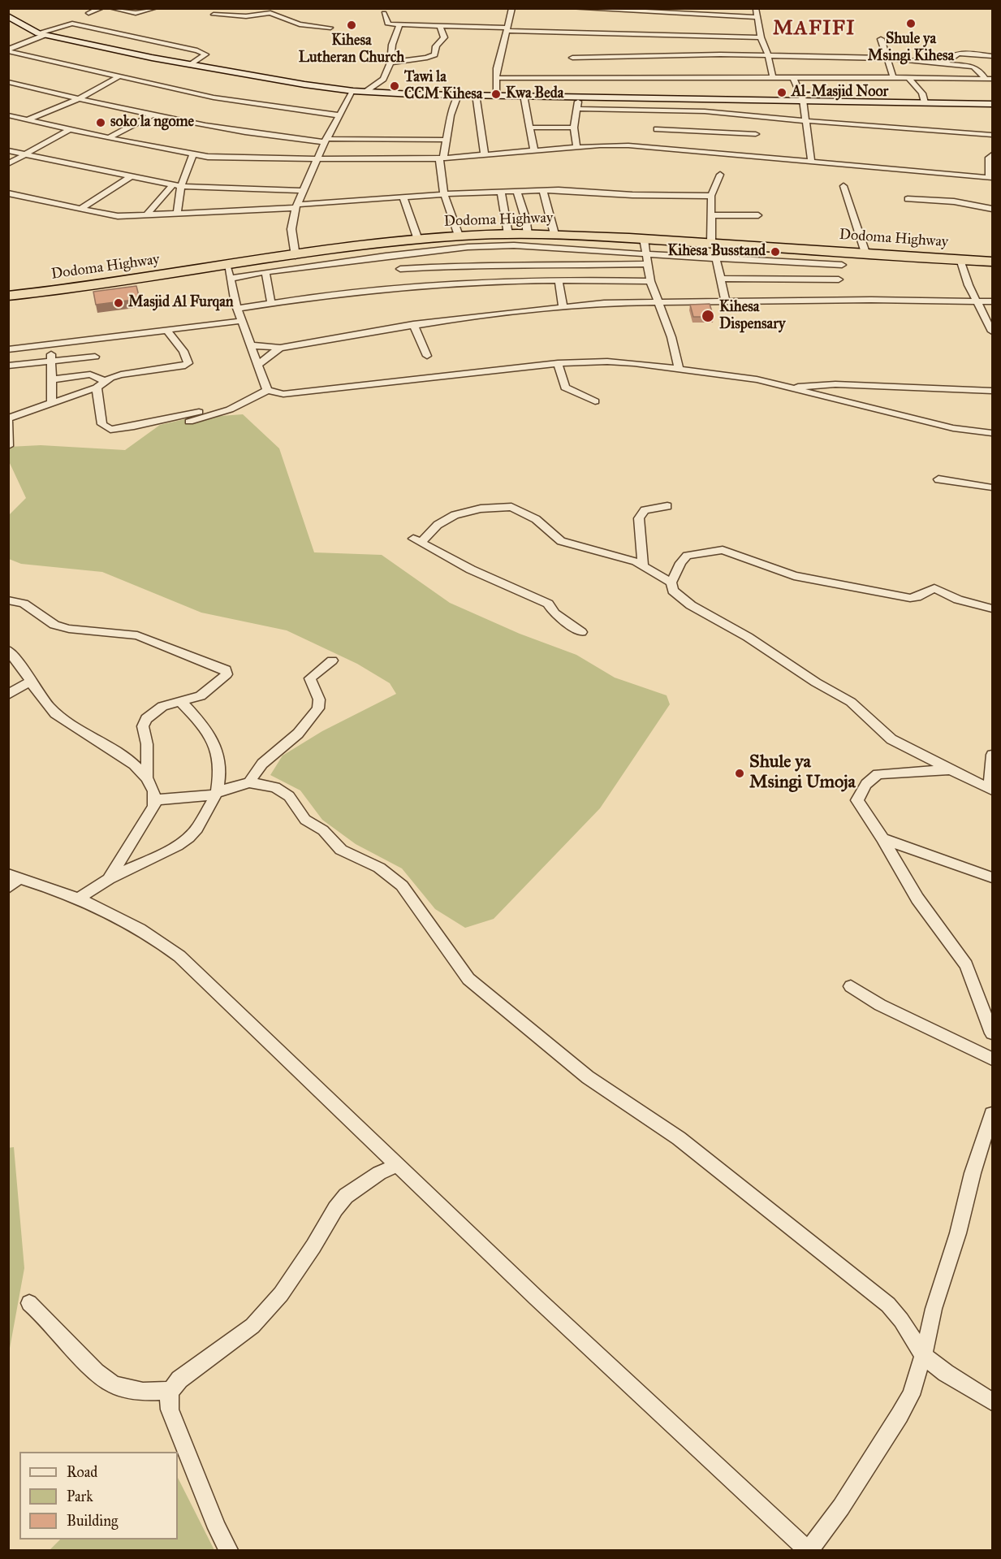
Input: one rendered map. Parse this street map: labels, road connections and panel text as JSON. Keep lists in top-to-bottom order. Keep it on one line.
{"streets":{"highway":["Dodoma Highway"]},"districts":["MAFIFI"],"places":["Shule ya Msingi Kihesa","Kihesa Lutheran Church","Tawi la CCM Kihesa","Al-Masjid Noor","Kwa Beda","soko la ngome","Kihesa Busstand","Masjid Al Furqan","Kihesa Dispensary","Shule ya Msingi Umoja"],"legend":["Road","Park","Building"]}
